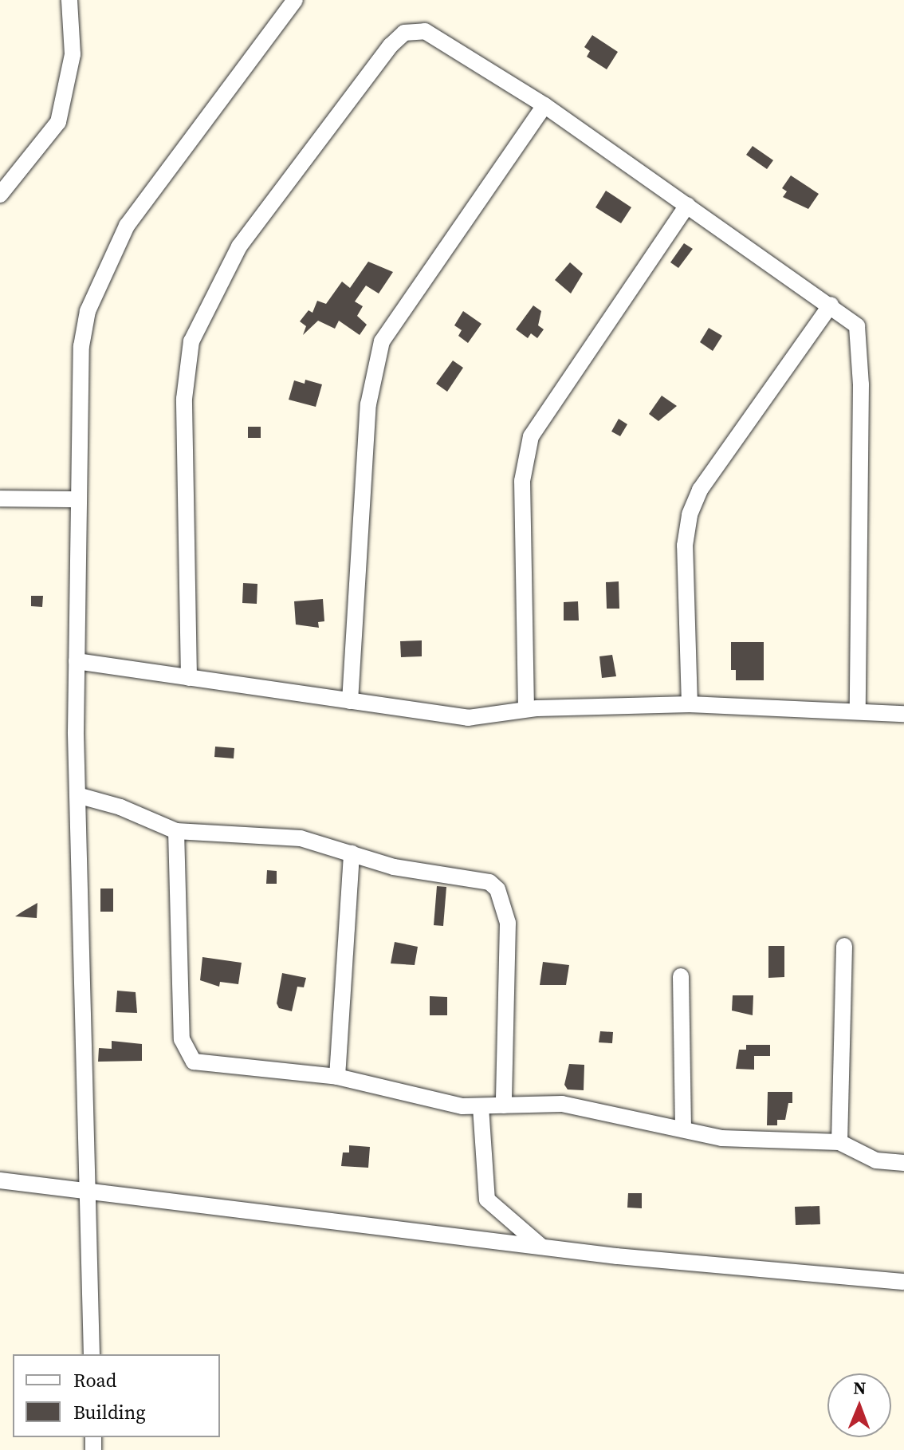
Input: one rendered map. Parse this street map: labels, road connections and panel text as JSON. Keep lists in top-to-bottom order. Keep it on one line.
{"legend":["Road","Building"],"north":"top"}
